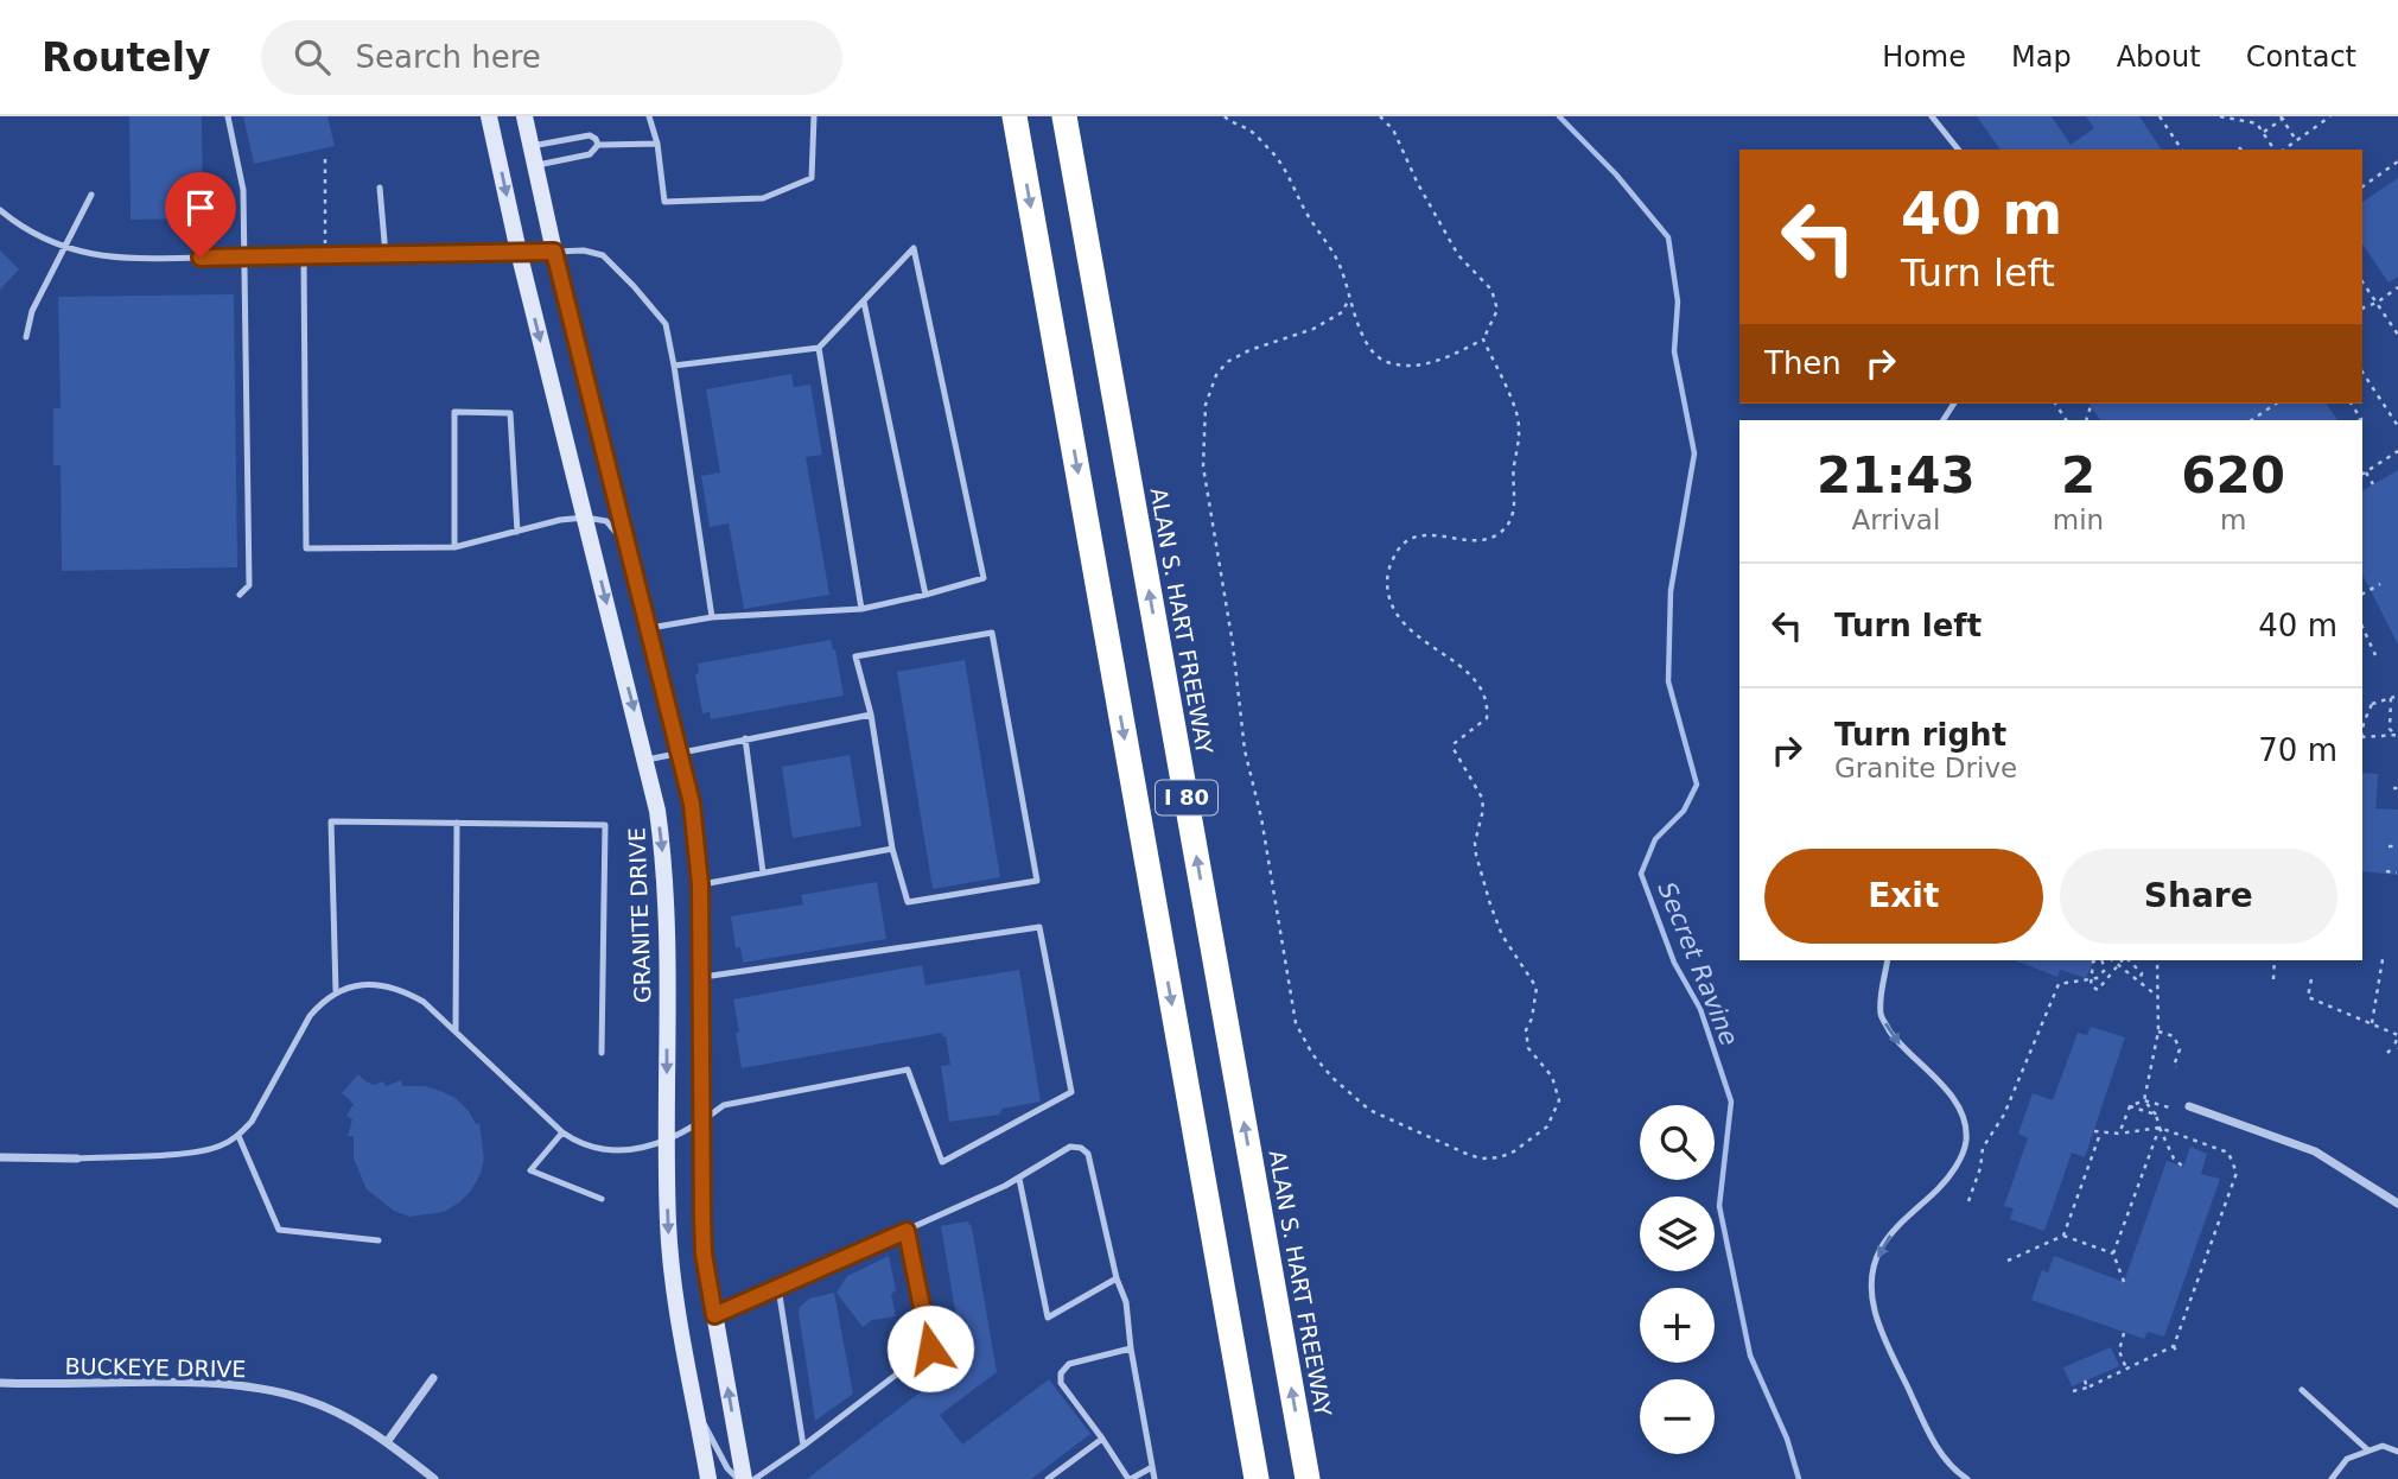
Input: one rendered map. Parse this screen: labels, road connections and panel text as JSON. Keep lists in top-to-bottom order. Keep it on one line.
{"streets":{"highway":["ALAN S. HART FREEWAY","I 80"],"street":["GRANITE DRIVE","BUCKEYE DRIVE"]},"water":["Secret Ravine"],"page":{"header":"Routely","search":"Search here","nav":["Home","Map","About","Contact"],"turn":["40 m","Turn left"],"then":"Then","eta":["21:43","Arrival","2","min","620","m"],"list":[{"name":"Turn left","value":"40 m"},{"name":"Turn right","note":"Granite Drive","value":"70 m"}],"buttons":["Exit","Share"],"map_buttons":["+","−"]}}
